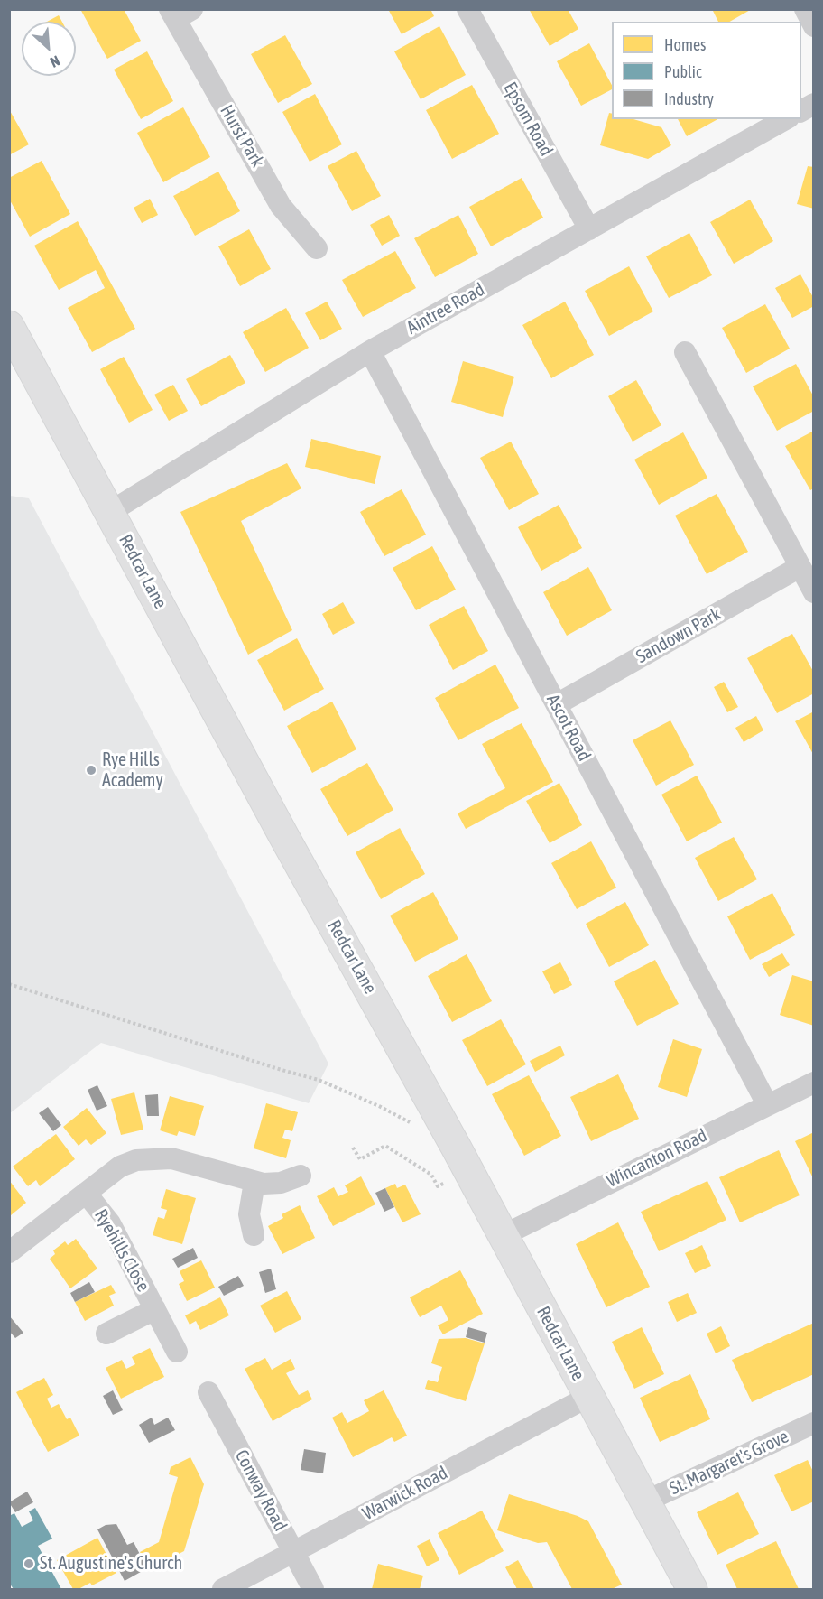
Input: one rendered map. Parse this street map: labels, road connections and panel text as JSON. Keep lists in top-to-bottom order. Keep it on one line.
{"streets":{"main road":["Redcar Lane"],"street":["Epsom Road","Hurst Park","Aintree Road","Sandown Park","Ascot Road","Wincanton Road","Ryehills Close","St. Margaret's Grove","Conway Road","Warwick Road"]},"crossings":[["Epsom Road","Aintree Road"],["Aintree Road","Redcar Lane"],["Aintree Road","Ascot Road"],["Redcar Lane","Wincanton Road"],["Redcar Lane","St. Margaret's Grove"],["Redcar Lane","Warwick Road"],["Sandown Park","Ascot Road"],["Ascot Road","Wincanton Road"],["Conway Road","Warwick Road"]],"places":["Rye Hills Academy","St. Augustine's Church"],"legend":["Homes","Public","Industry"],"north":"bottom right"}
